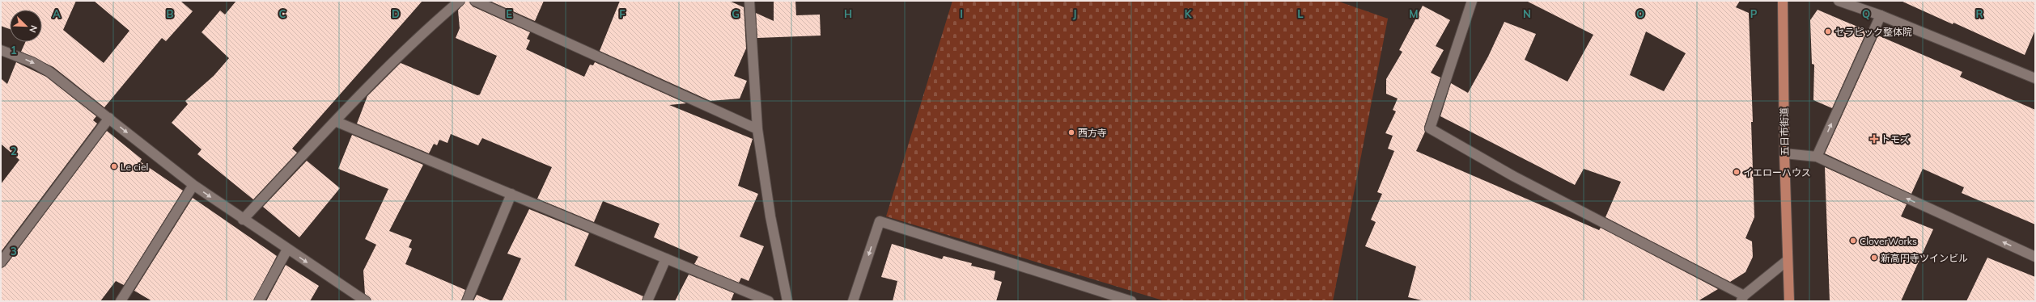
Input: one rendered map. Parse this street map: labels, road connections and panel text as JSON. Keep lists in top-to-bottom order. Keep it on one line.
{"streets":{"main road":["五日市街道"]},"places":{"other":["セラピック整体院","西方寺","Le ciel","イエローハウス","CloverWorks","新高円寺ツインビル"],"health":["トモズ"]},"north":"bottom right","grid":{"columns":["A","B","C","D","E","F","G","H","I","J","K","L","M","N","O","P","Q","R"],"rows":["1","2","3"]}}
